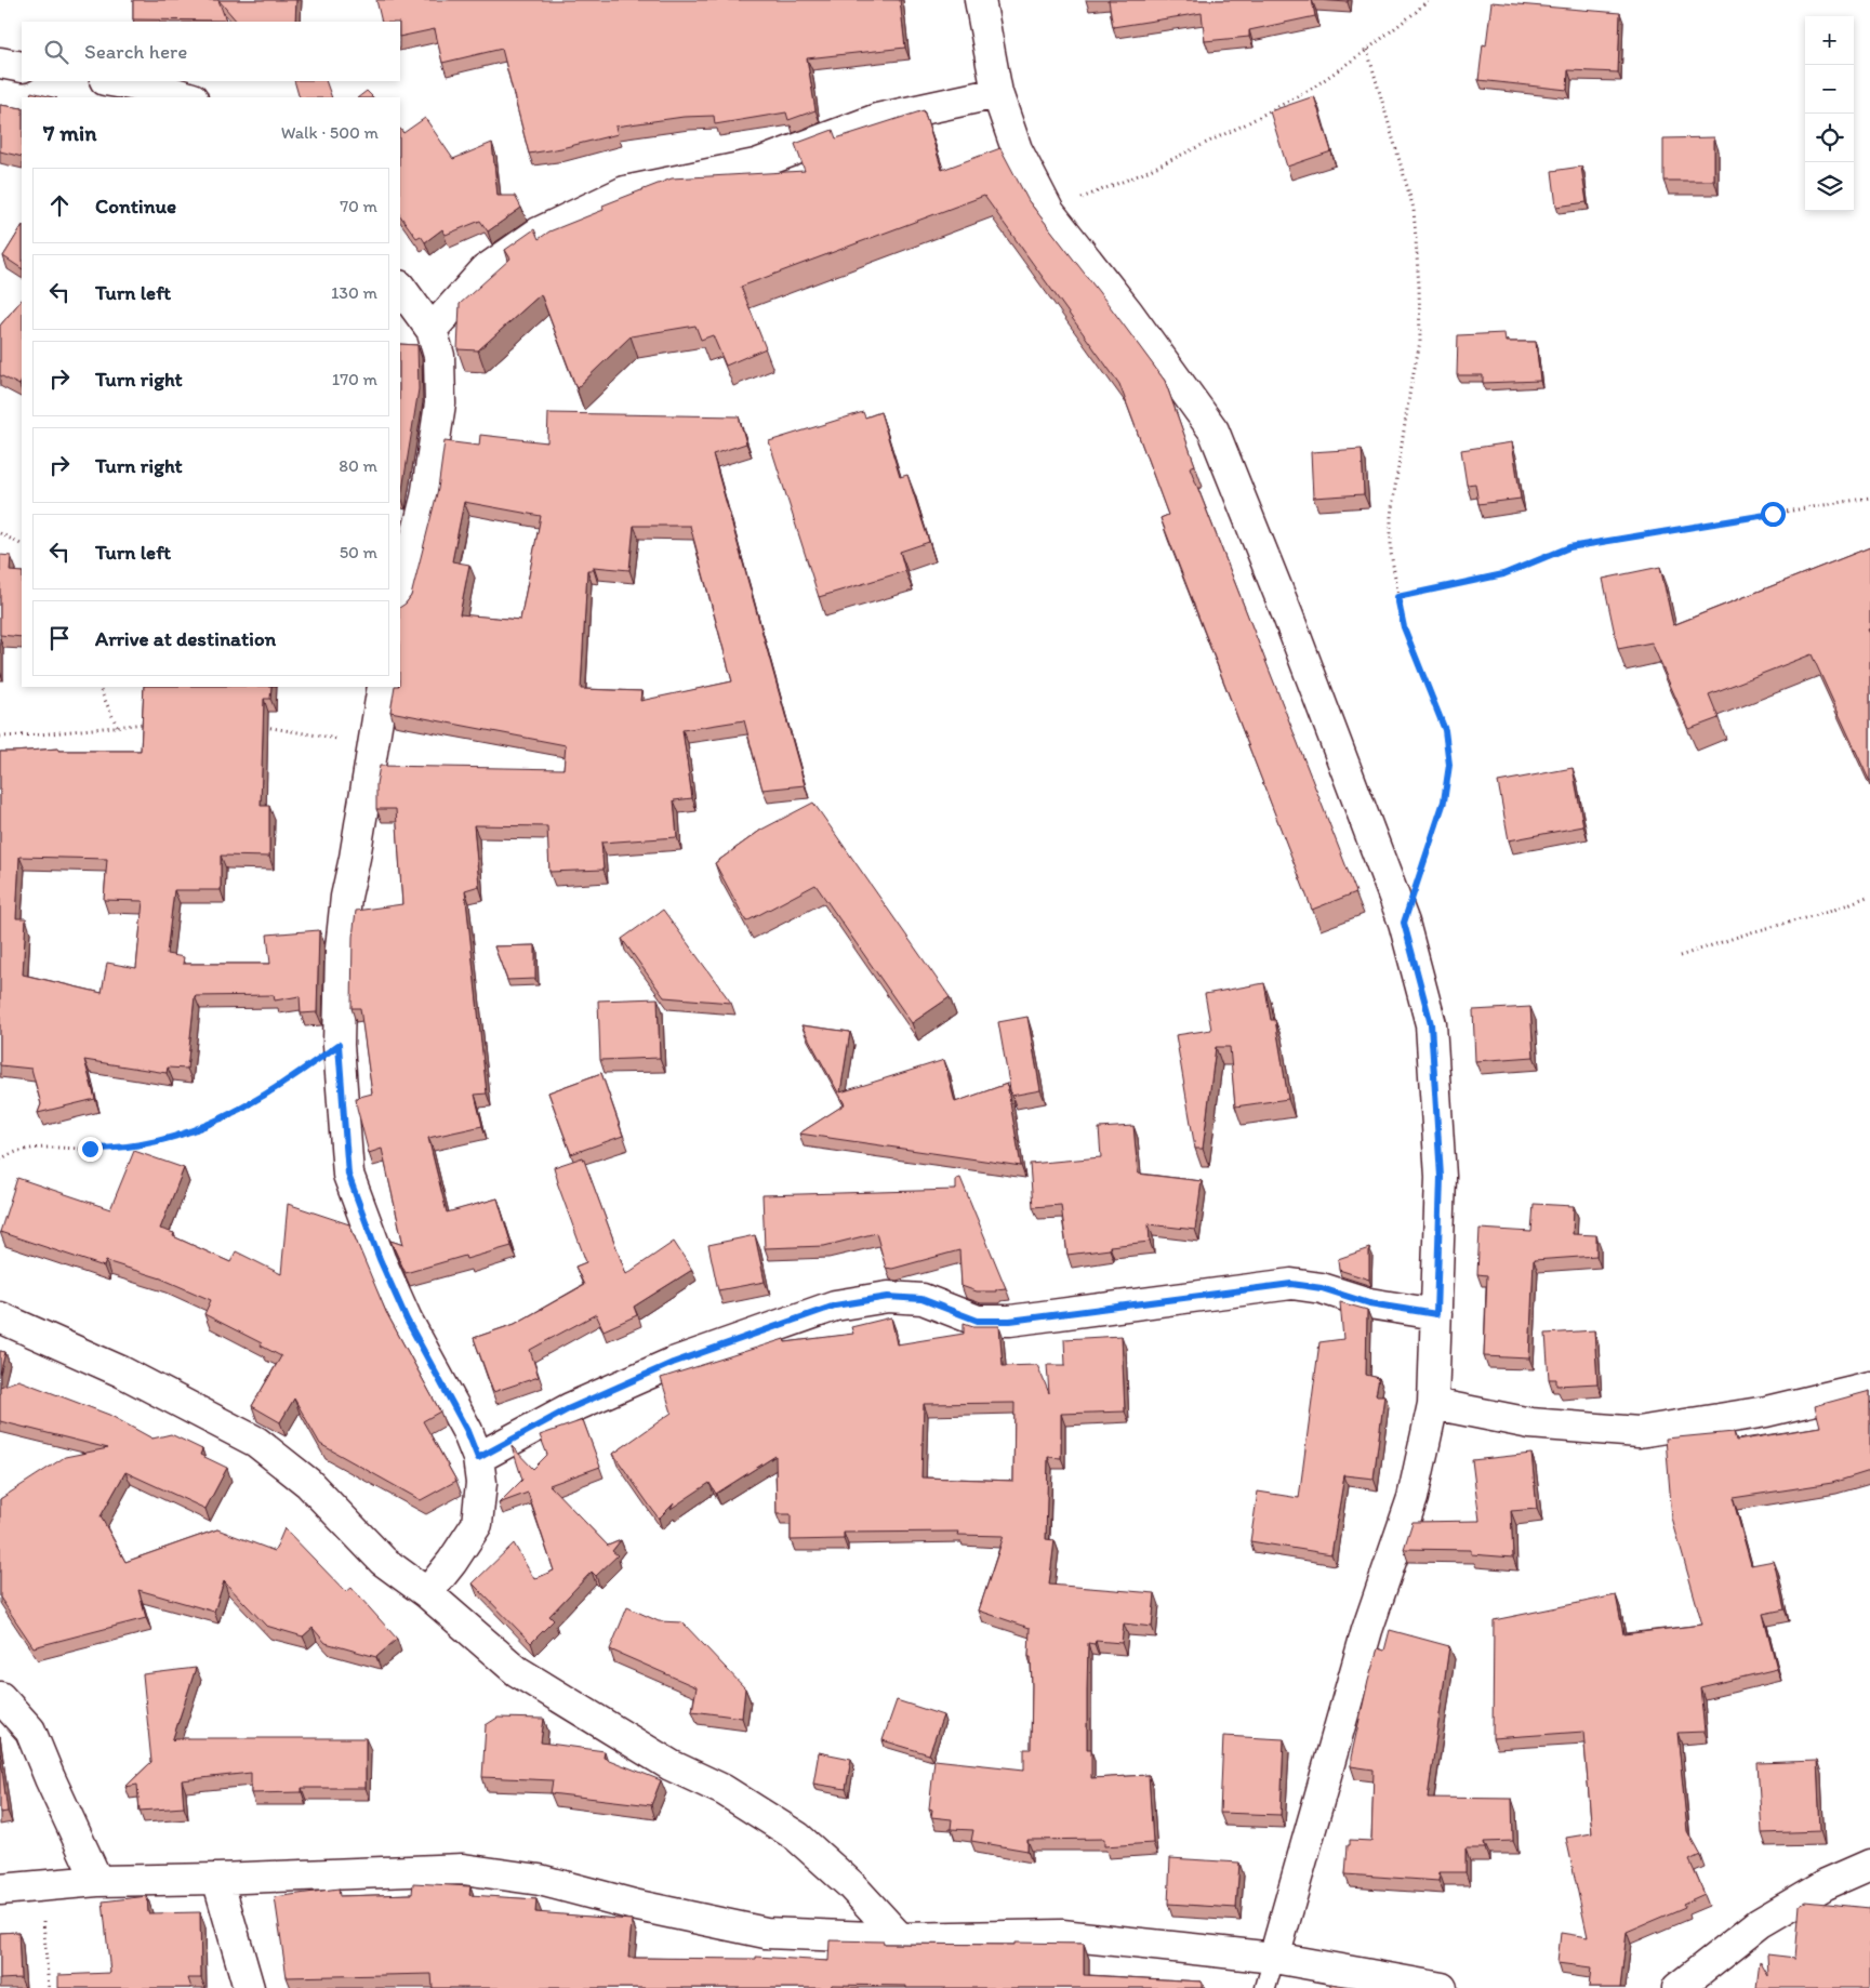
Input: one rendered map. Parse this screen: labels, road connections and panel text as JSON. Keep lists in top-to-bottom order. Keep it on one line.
{"page":{"map_buttons":["+","−"],"search":"Search here","heading":["7 min","Walk · 500 m"],"list":[["Continue","70 m"],["Turn left","130 m"],["Turn right","170 m"],["Turn right","80 m"],["Turn left","50 m"],"Arrive at destination"]}}
